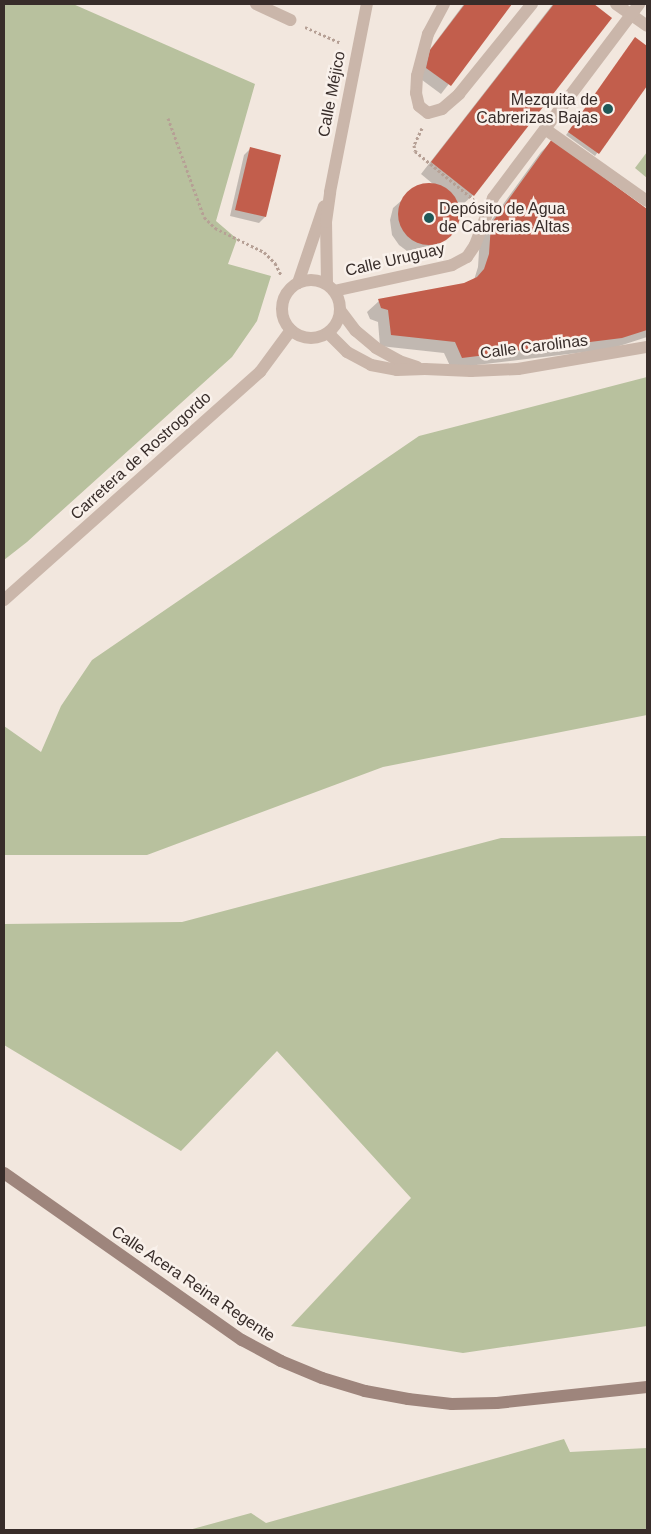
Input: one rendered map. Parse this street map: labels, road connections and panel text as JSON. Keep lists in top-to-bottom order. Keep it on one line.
{"streets":{"street":["Calle Méjico","Calle Uruguay","Calle Carolinas","Carretera de Rostrogordo","Calle Acera Reina Regente"]},"crossings":[["Calle Méjico","Calle Uruguay"],["Calle Méjico","Calle Carolinas"],["Calle Méjico","Carretera de Rostrogordo"],["Calle Uruguay","Calle Carolinas"],["Calle Uruguay","Carretera de Rostrogordo"],["Calle Carolinas","Carretera de Rostrogordo"]],"places":["Mezquita de Cabrerizas Bajas","Depósito de Agua de Cabrerias Altas"]}
